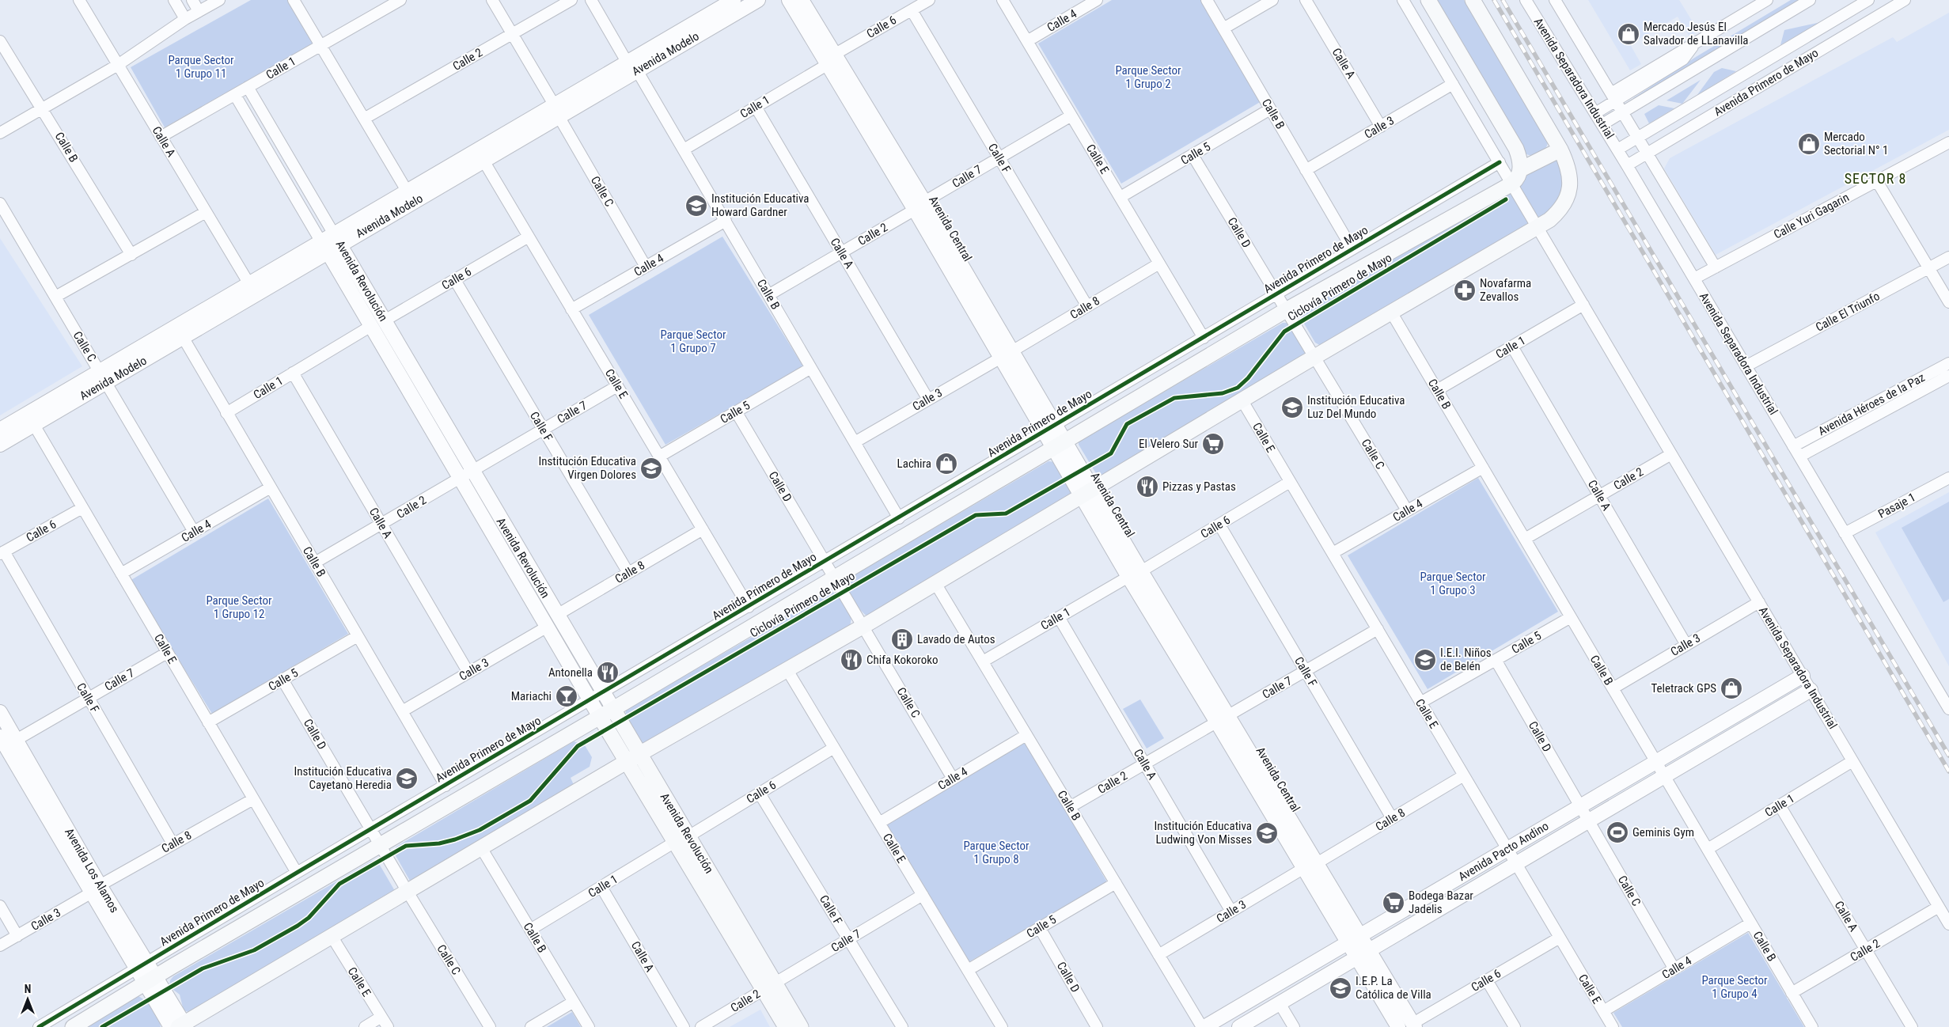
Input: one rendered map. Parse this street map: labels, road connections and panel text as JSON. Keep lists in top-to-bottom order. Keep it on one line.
{"streets":{"main road":["Avenida Revolución"],"street":["Calle 4","Calle 6","Avenida Modelo","Calle 2","Calle A","Calle 1","Avenida Separadora Industrial","Avenida Primero de Mayo","Calle B","Calle 3","Calle 5","Calle F","Calle E","Calle 7","Calle C","Calle Yuri Gagarin","Avenida Central","Calle D","Calle 8","Calle El Triunfo","Avenida Héroes de la Paz","Pasaje 1","Avenida Pacto Andino","Avenida Los Alamos"],"cycle path":["Ciclovía Primero de Mayo"]},"crossings":[["Calle 4","Calle B"],["Calle 4","Calle E"],["Calle 4","Calle C"],["Calle 6","Calle 1"],["Calle 6","Calle F"],["Calle 6","Calle E"],["Calle 6","Avenida Central"],["Calle 6","Avenida Revolución"],["Avenida Modelo","Calle A"],["Avenida Modelo","Calle B"],["Avenida Modelo","Calle E"],["Avenida Modelo","Calle C"],["Avenida Modelo","Avenida Revolución"],["Calle 2","Calle A"],["Calle 2","Avenida Separadora Industrial"],["Calle 2","Calle B"],["Calle 2","Calle 7"],["Calle 2","Calle C"],["Calle 2","Avenida Central"],["Calle 2","Avenida Revolución"],["Calle A","Calle 1"],["Calle A","Calle 3"],["Calle 1","Avenida Separadora Industrial"],["Calle 1","Calle B"],["Calle 1","Avenida Central"],["Calle 1","Avenida Revolución"],["Avenida Separadora Industrial","Avenida Primero de Mayo"],["Avenida Separadora Industrial","Calle 3"],["Avenida Separadora Industrial","Calle Yuri Gagarin"],["Avenida Separadora Industrial","Calle El Triunfo"],["Avenida Separadora Industrial","Avenida Héroes de la Paz"],["Avenida Separadora Industrial","Pasaje 1"],["Avenida Separadora Industrial","Avenida Pacto Andino"],["Avenida Primero de Mayo","Calle B"],["Avenida Primero de Mayo","Calle E"],["Avenida Primero de Mayo","Avenida Central"],["Avenida Primero de Mayo","Calle D"],["Avenida Primero de Mayo","Avenida Revolución"],["Avenida Primero de Mayo","Avenida Los Alamos"],["Calle B","Calle 3"],["Calle B","Calle 5"],["Calle B","Avenida Pacto Andino"],["Calle 3","Avenida Central"],["Calle 3","Avenida Revolución"],["Calle 3","Calle 8"],["Calle 3","Avenida Los Alamos"],["Calle 5","Calle E"],["Calle 5","Calle D"],["Calle F","Calle 7"],["Calle F","Calle 8"],["Calle E","Calle 7"],["Calle E","Calle 8"],["Calle E","Avenida Pacto Andino"],["Calle 7","Avenida Central"],["Calle 7","Avenida Revolución"],["Calle 7","Avenida Los Alamos"],["Calle C","Calle D"],["Calle C","Avenida Pacto Andino"],["Avenida Central","Calle 8"],["Avenida Central","Avenida Pacto Andino"],["Calle D","Avenida Pacto Andino"],["Avenida Revolución","Calle 8"],["Calle 8","Avenida Los Alamos"]],"districts":["SECTOR 8"],"parks":["Parque Sector 1 Grupo 11","Parque Sector 1 Grupo 2","Parque Sector 1 Grupo 7","Parque Sector 1 Grupo 3","Parque Sector 1 Grupo 12","Parque Sector 1 Grupo 8","Parque Sector 1 Grupo 4"],"places":{"shop":["Mercado Jesús El Salvador de LLanavilla","Mercado Sectorial N° 1","Lachira","Teletrack GPS"],"school or university":["Institución Educativa Howard Gardner","Institución Educativa Luz Del Mundo","Institución Educativa Virgen Dolores","I.E.I. Niños de Belén","Institución Educativa Cayetano Heredia","Institución Educativa Ludwing Von Misses","I.E.P. La Católica de Villa"],"pharmacy":["Novafarma Zevallos"],"supermarket":["El Velero Sur","Bodega Bazar Jadelis"],"restaurant":["Pizzas y Pastas","Chifa Kokoroko","Antonella"],"building":["Lavado de Autos"],"bar":["Mariachi"],"sports":["Geminis Gym"]},"north":"top"}
